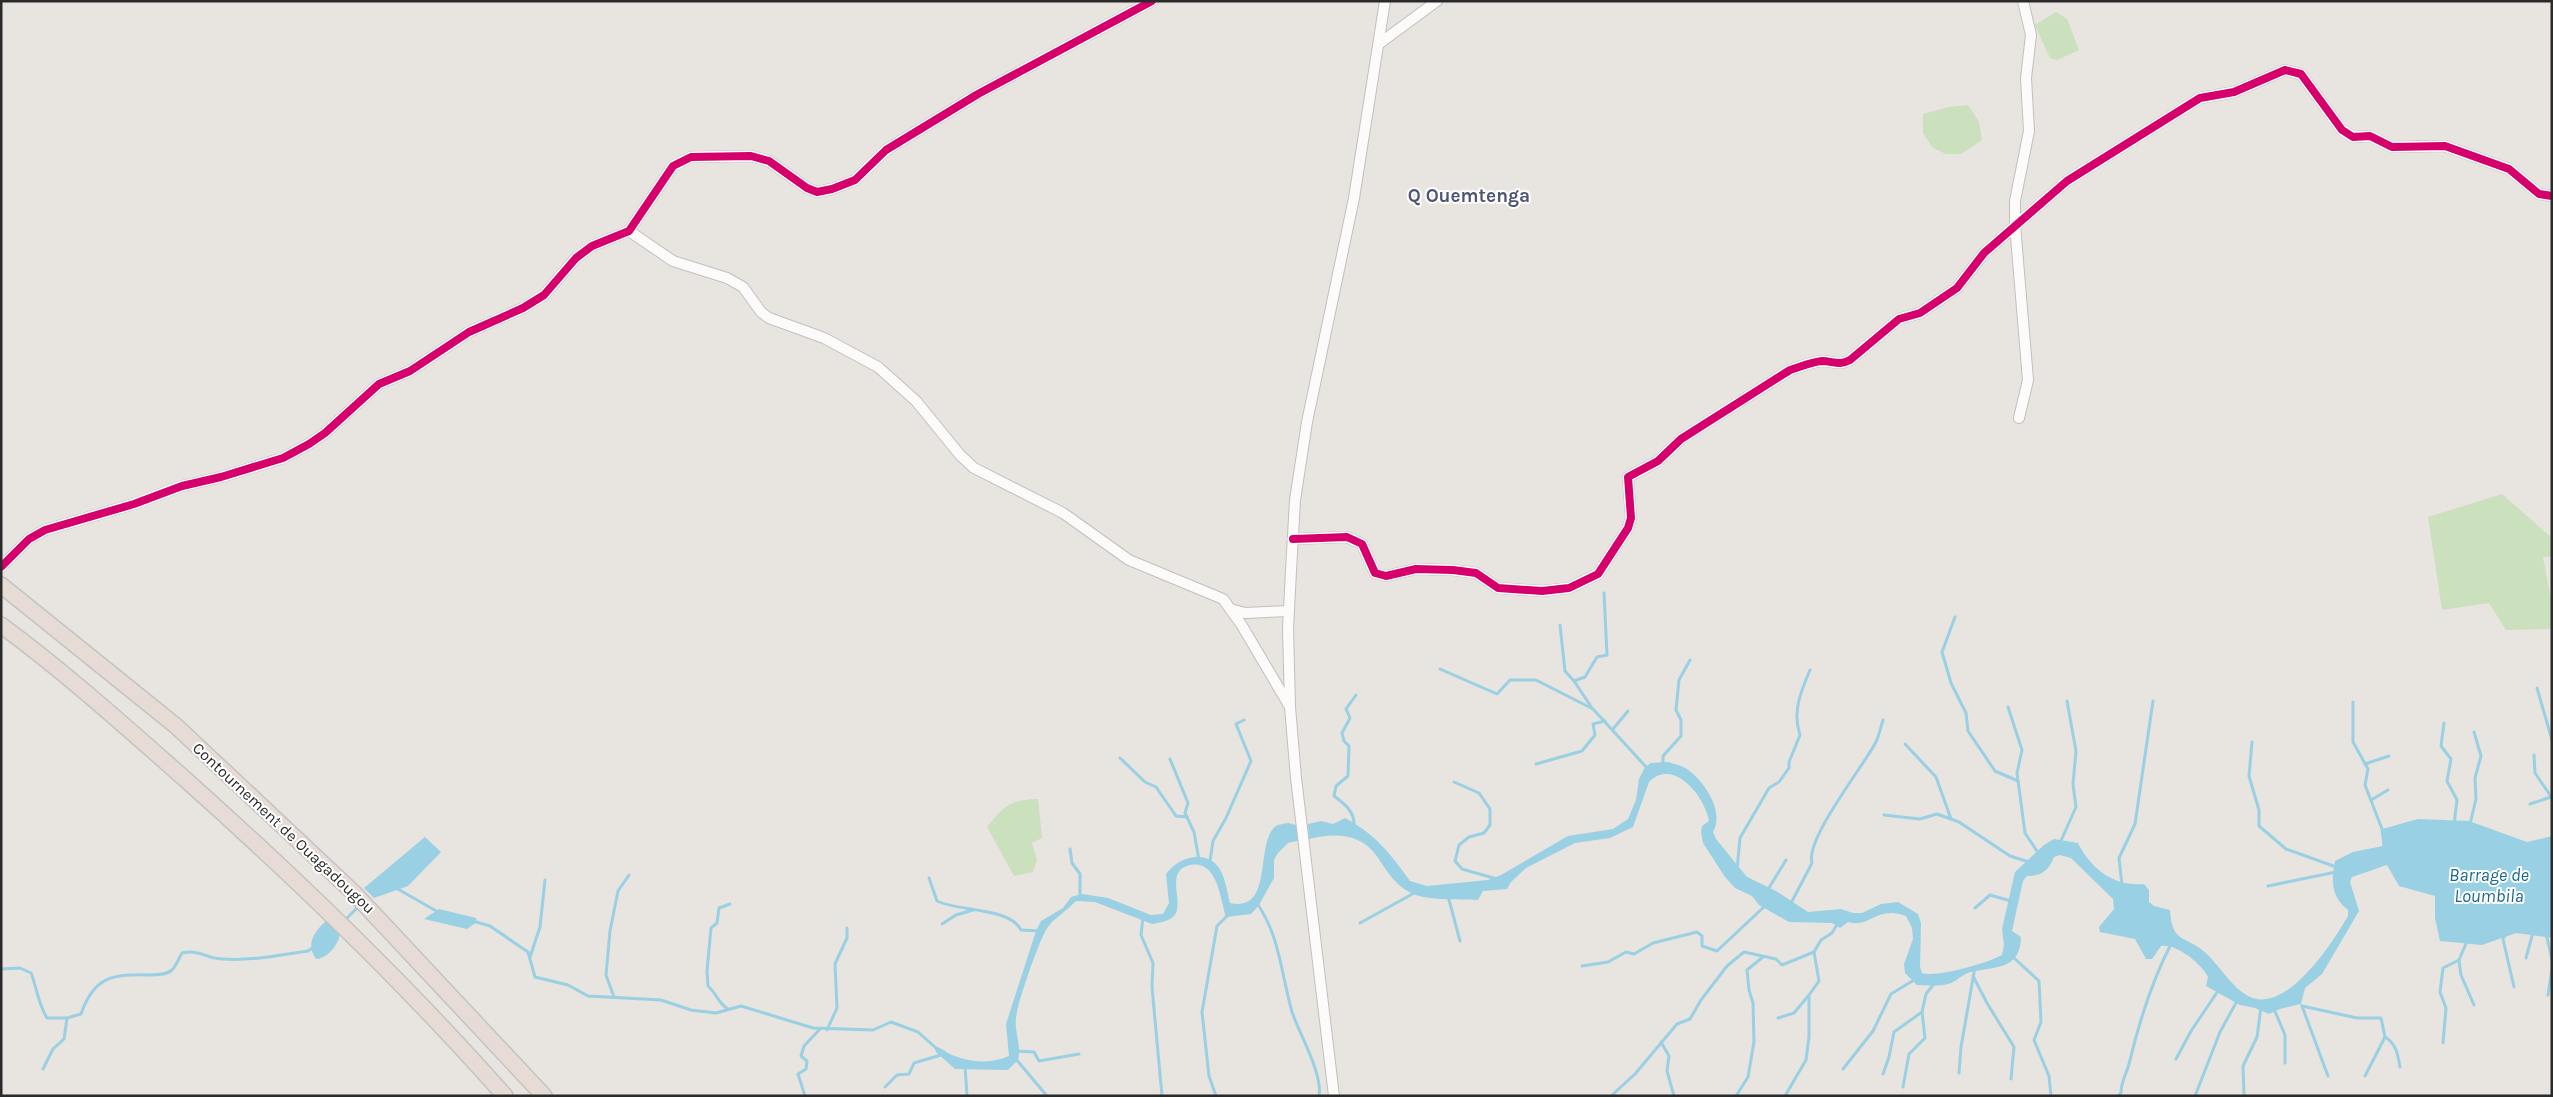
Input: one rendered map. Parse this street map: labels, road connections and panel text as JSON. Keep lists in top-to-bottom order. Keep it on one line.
{"streets":{"highway":["Contournement de Ouagadougou"]},"districts":["Q Ouemtenga"],"water":["Barrage de Loumbila"]}
